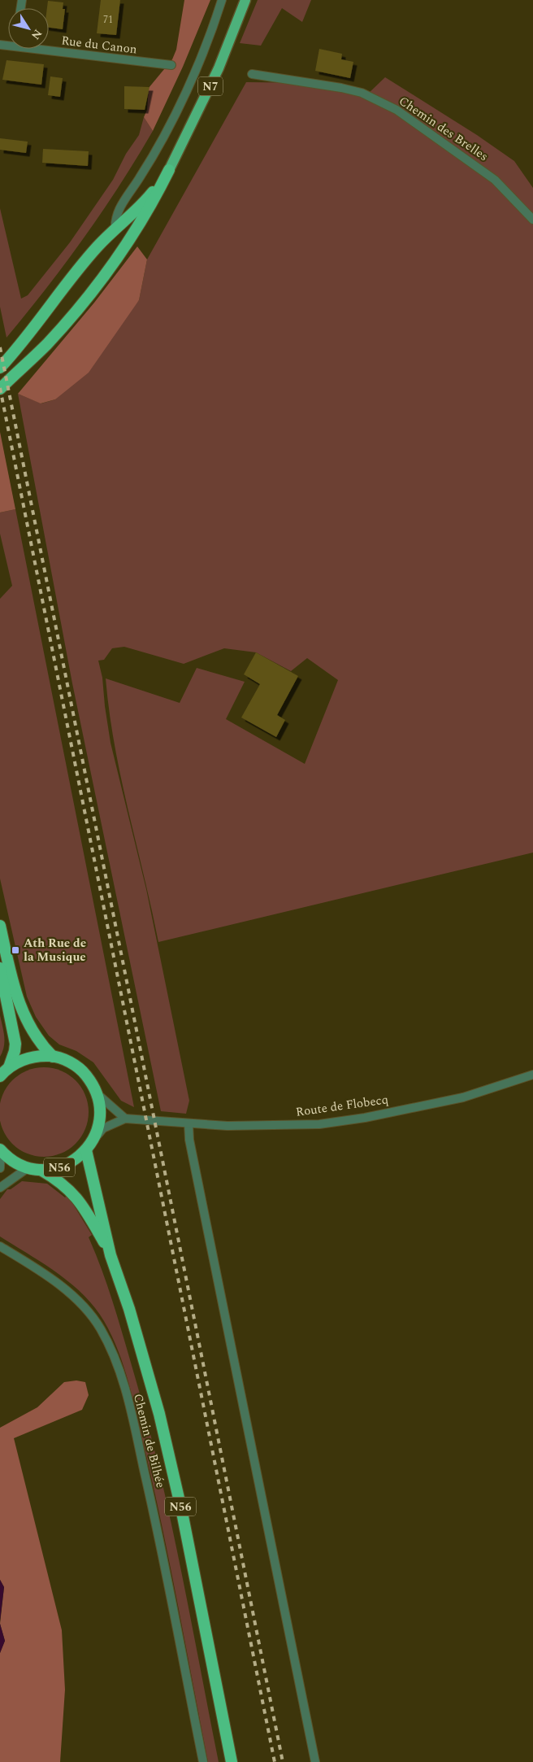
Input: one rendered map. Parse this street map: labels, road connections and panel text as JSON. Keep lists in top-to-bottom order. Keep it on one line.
{"streets":{"highway":["N7","N56"],"street":["Rue du Canon","Chemin des Brelles","Route de Flobecq","Chemin de Bilhée"]},"crossings":[["Route de Flobecq","N56"]],"places":{"transit":["Ath Rue de la Musique"]},"house_numbers":["71"],"north":"bottom right"}
